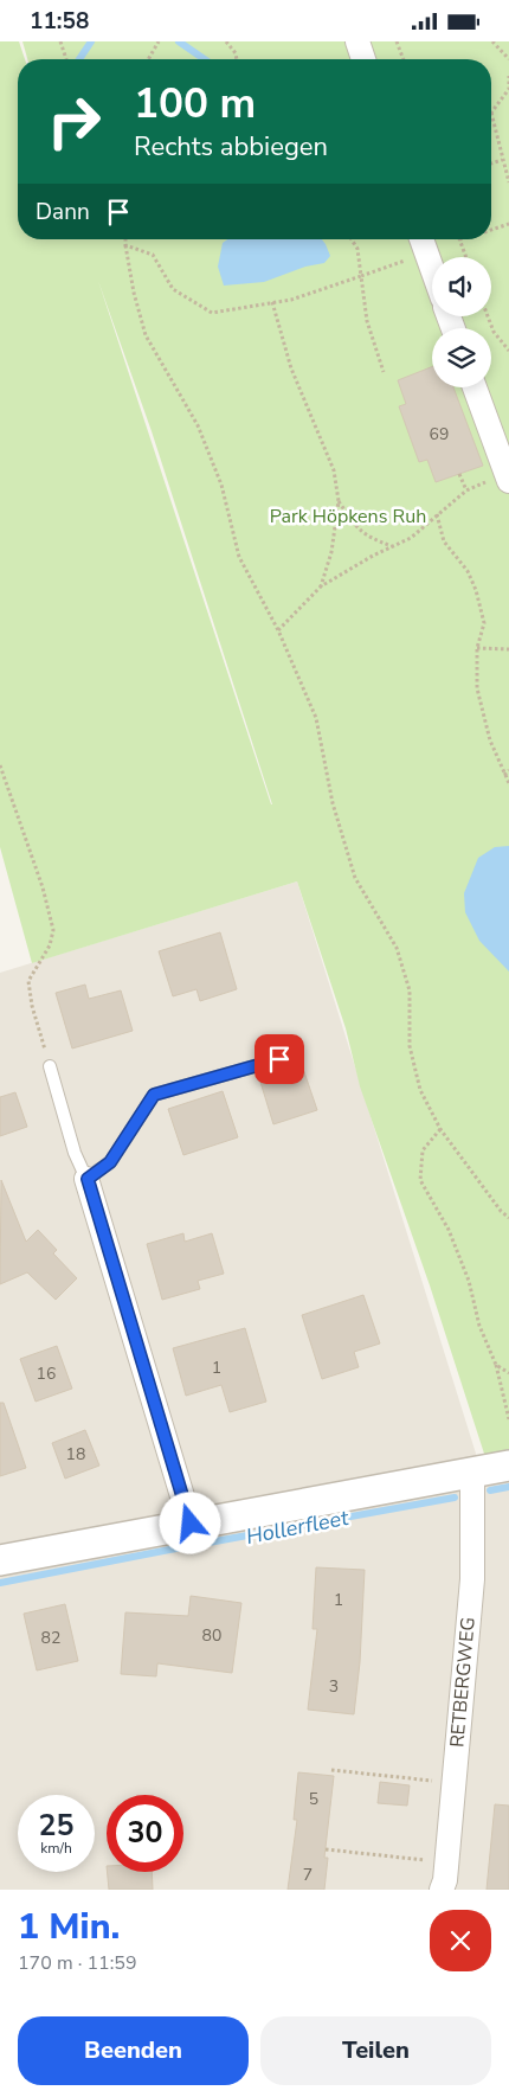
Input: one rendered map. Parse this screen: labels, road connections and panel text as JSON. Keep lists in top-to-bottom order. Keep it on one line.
{"streets":{"street":["RETBERGWEG"]},"water":["Hollerfleet"],"parks":["Park Höpkens Ruh"],"house_numbers":["69","1","16","18","1","80","82","3","5","7"],"page":{"status":"11:58","turn":["100 m","Rechts abbiegen"],"then":"Dann","speed":"25 km/h","limit":"30","heading":["1 Min.","170 m · 11:59"],"buttons":["Beenden","Teilen"]}}
